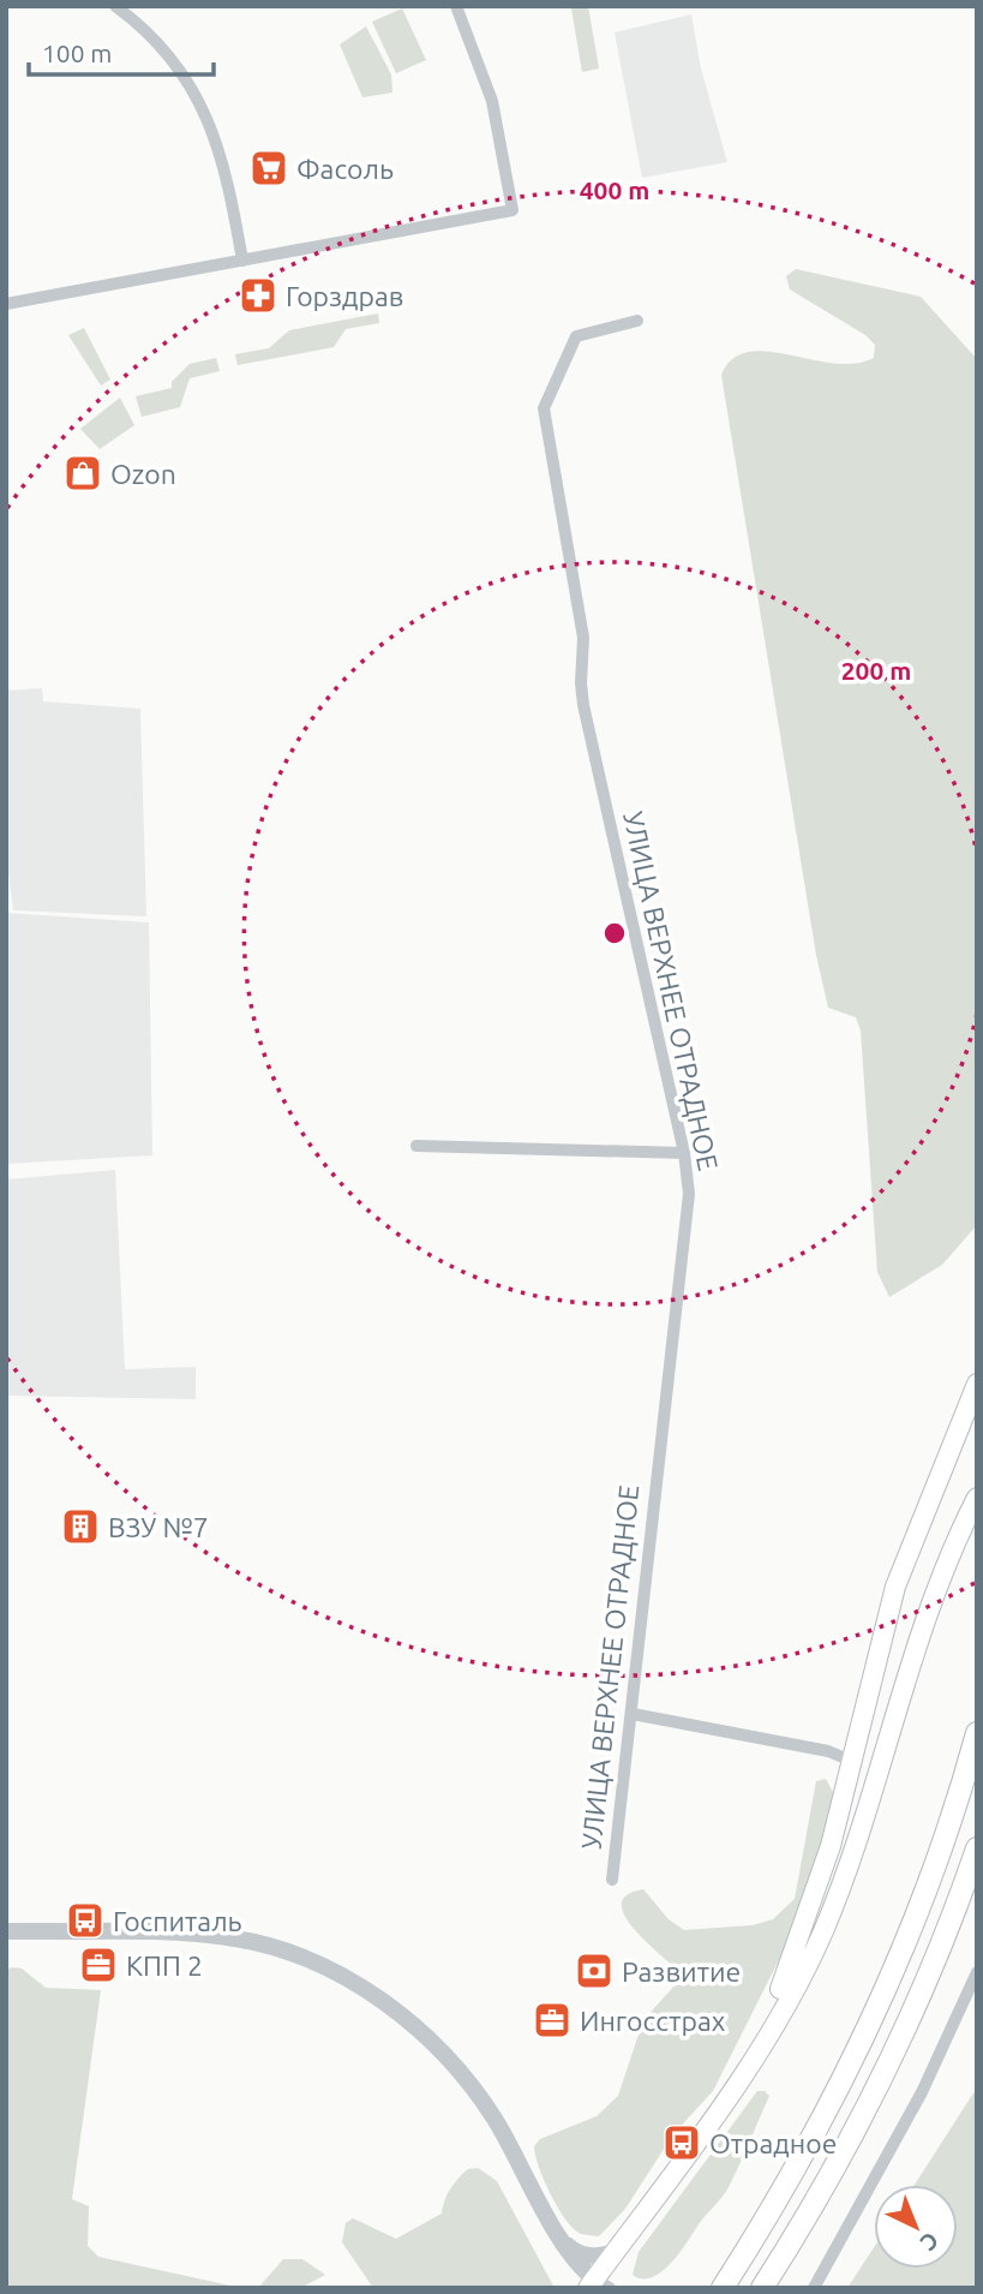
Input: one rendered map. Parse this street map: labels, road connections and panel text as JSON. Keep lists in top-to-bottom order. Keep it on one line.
{"streets":{"street":["УЛИЦА ВЕРХНЕЕ ОТРАДНОЕ"]},"places":{"supermarket":["Фасоль"],"pharmacy":["Горздрав"],"shop":["Ozon"],"building":["ВЗУ №7"],"bus stop":["Госпиталь","Отрадное"],"office":["КПП 2","Ингосстрах"],"bank":["Развитие"]},"scale_bar":"100 m","north":"bottom right","rings":["400 m","200 m"]}
